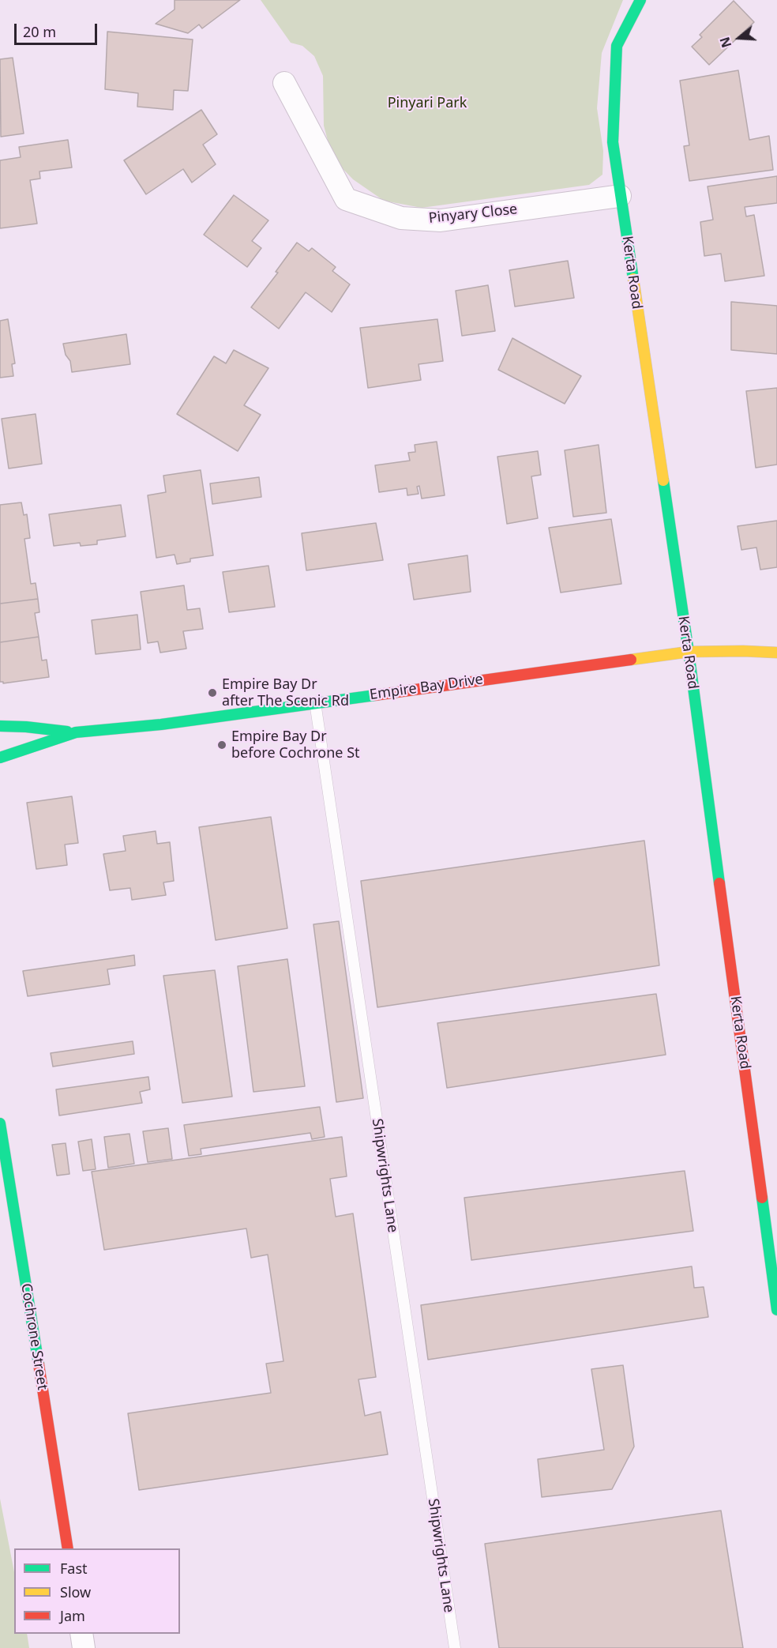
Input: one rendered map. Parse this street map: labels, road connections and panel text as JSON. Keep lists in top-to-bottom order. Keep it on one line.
{"streets":{"street":["Pinyary Close","Kerta Road","Empire Bay Drive","Cochrone Street"],"lane":["Shipwrights Lane"]},"crossings":[["Pinyary Close","Kerta Road"],["Kerta Road","Empire Bay Drive"],["Empire Bay Drive","Shipwrights Lane"]],"parks":["Pinyari Park"],"places":["Empire Bay Dr after The Scenic Rd","Empire Bay Dr before Cochrone St"],"legend":["Fast","Slow","Jam"],"scale_bar":"20 m","north":"left"}
